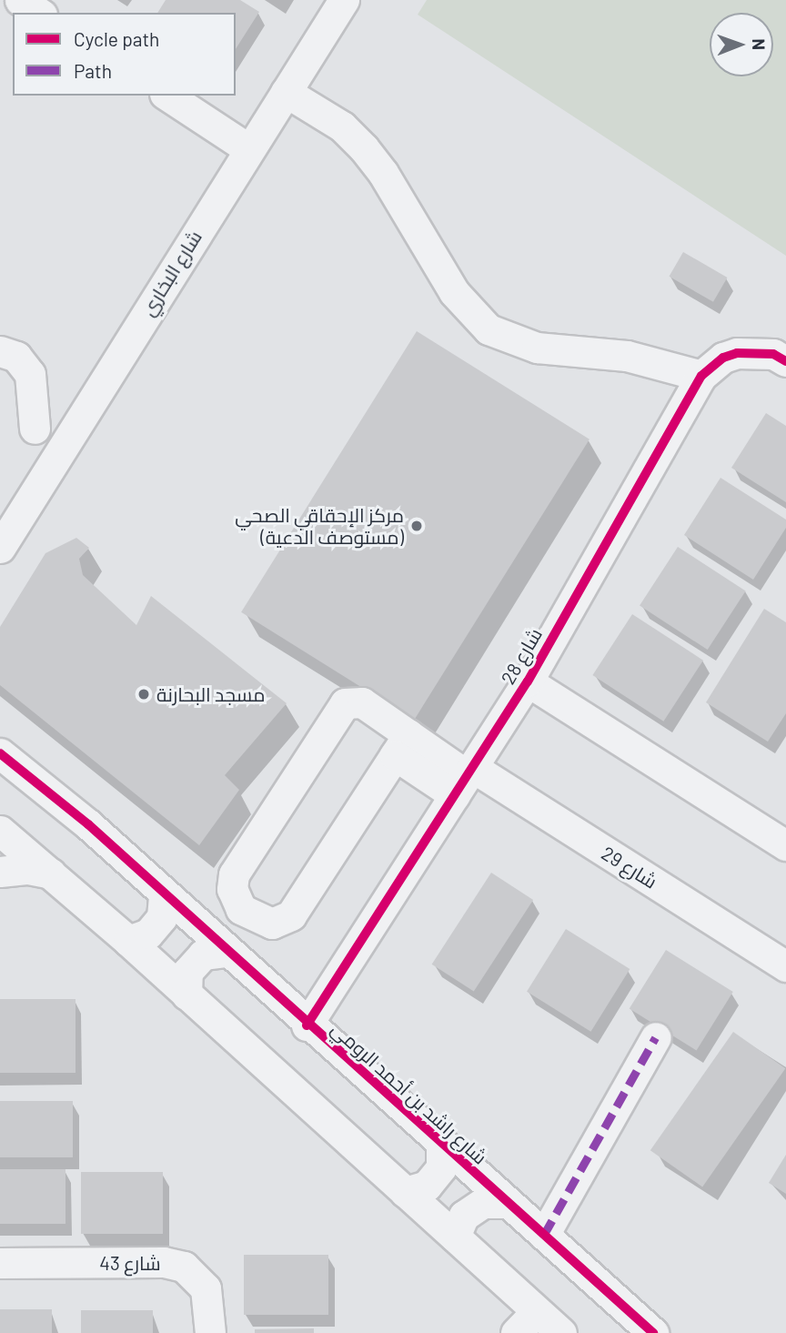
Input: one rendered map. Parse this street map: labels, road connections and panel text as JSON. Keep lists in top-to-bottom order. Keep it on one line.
{"streets":{"street":["شارع البخاري","شارع 28","شارع 29","شارع راشد بن أحمد الرومي","شارع 43"]},"crossings":[["شارع 28","شارع 29"],["شارع 28","شارع راشد بن أحمد الرومي"]],"places":["مركز الإحقاقي الصحي (مستوصف الدعية)","مسجد البحارنة"],"legend":["Cycle path","Path"],"north":"right"}
